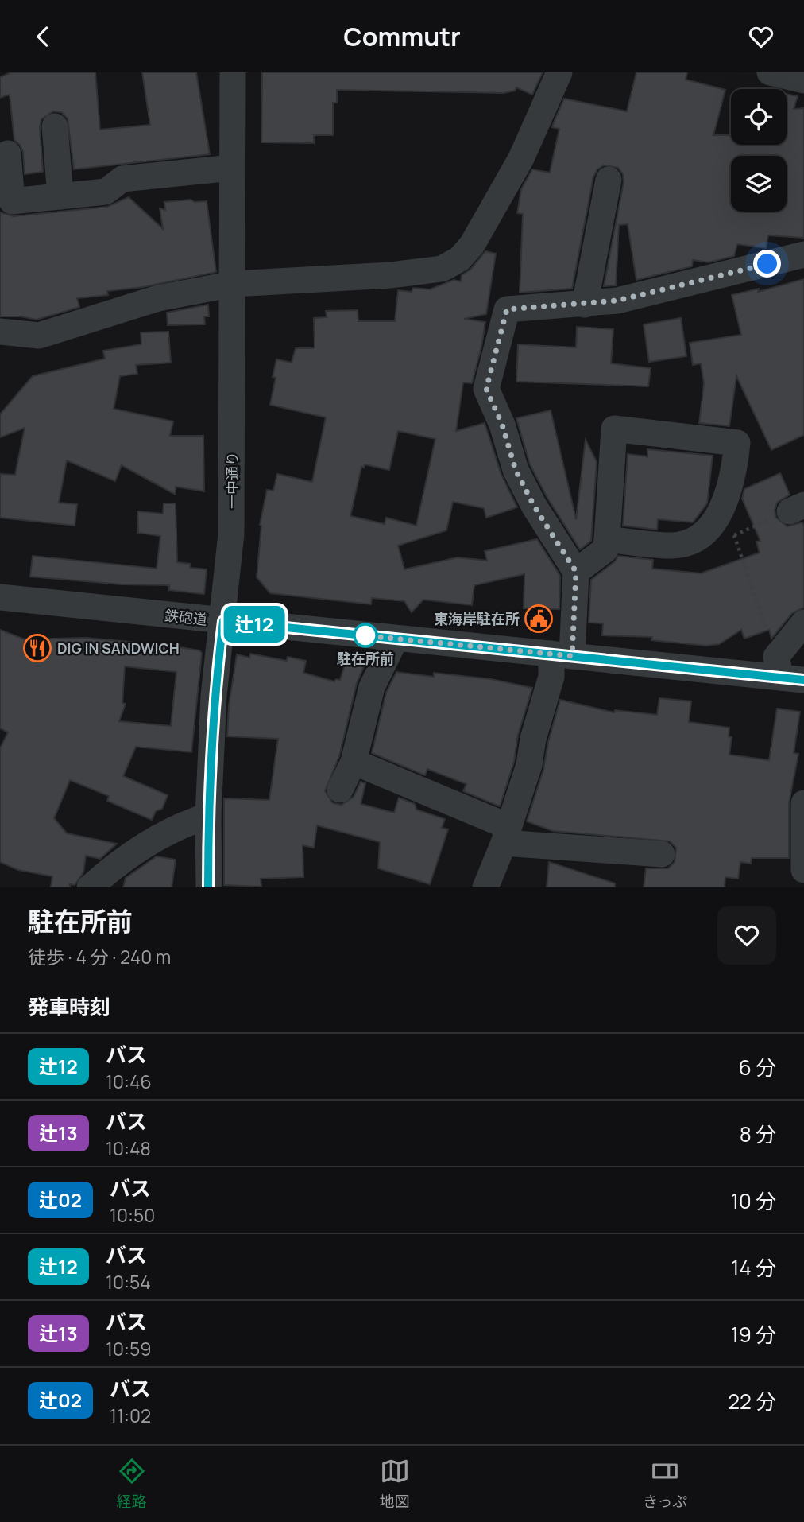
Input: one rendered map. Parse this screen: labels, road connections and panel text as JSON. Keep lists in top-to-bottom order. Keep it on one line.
{"streets":{"street":["一中通り","鉄砲道"]},"crossings":[["一中通り","鉄砲道"]],"places":{"public building":["東海岸駐在所"],"other":["駐在所前"],"restaurant":["DIG IN SANDWICH"]},"lines":["bus line 辻12"],"page":{"header":"Commutr","on_map":"辻12","heading":[["駐在所前","徒歩 · 4 分 · 240 m"],"発車時刻"],"list":[{"mark":"辻12","name":"バス","note":"10:46","value":"6 分"},{"mark":"辻13","name":"バス","note":"10:48","value":"8 分"},{"mark":"辻02","name":"バス","note":"10:50","value":"10 分"},{"mark":"辻12","name":"バス","note":"10:54","value":"14 分"},{"mark":"辻13","name":"バス","note":"10:59","value":"19 分"},{"mark":"辻02","name":"バス","note":"11:02","value":"22 分"}],"tabs":["経路","地図","きっぷ"]}}
